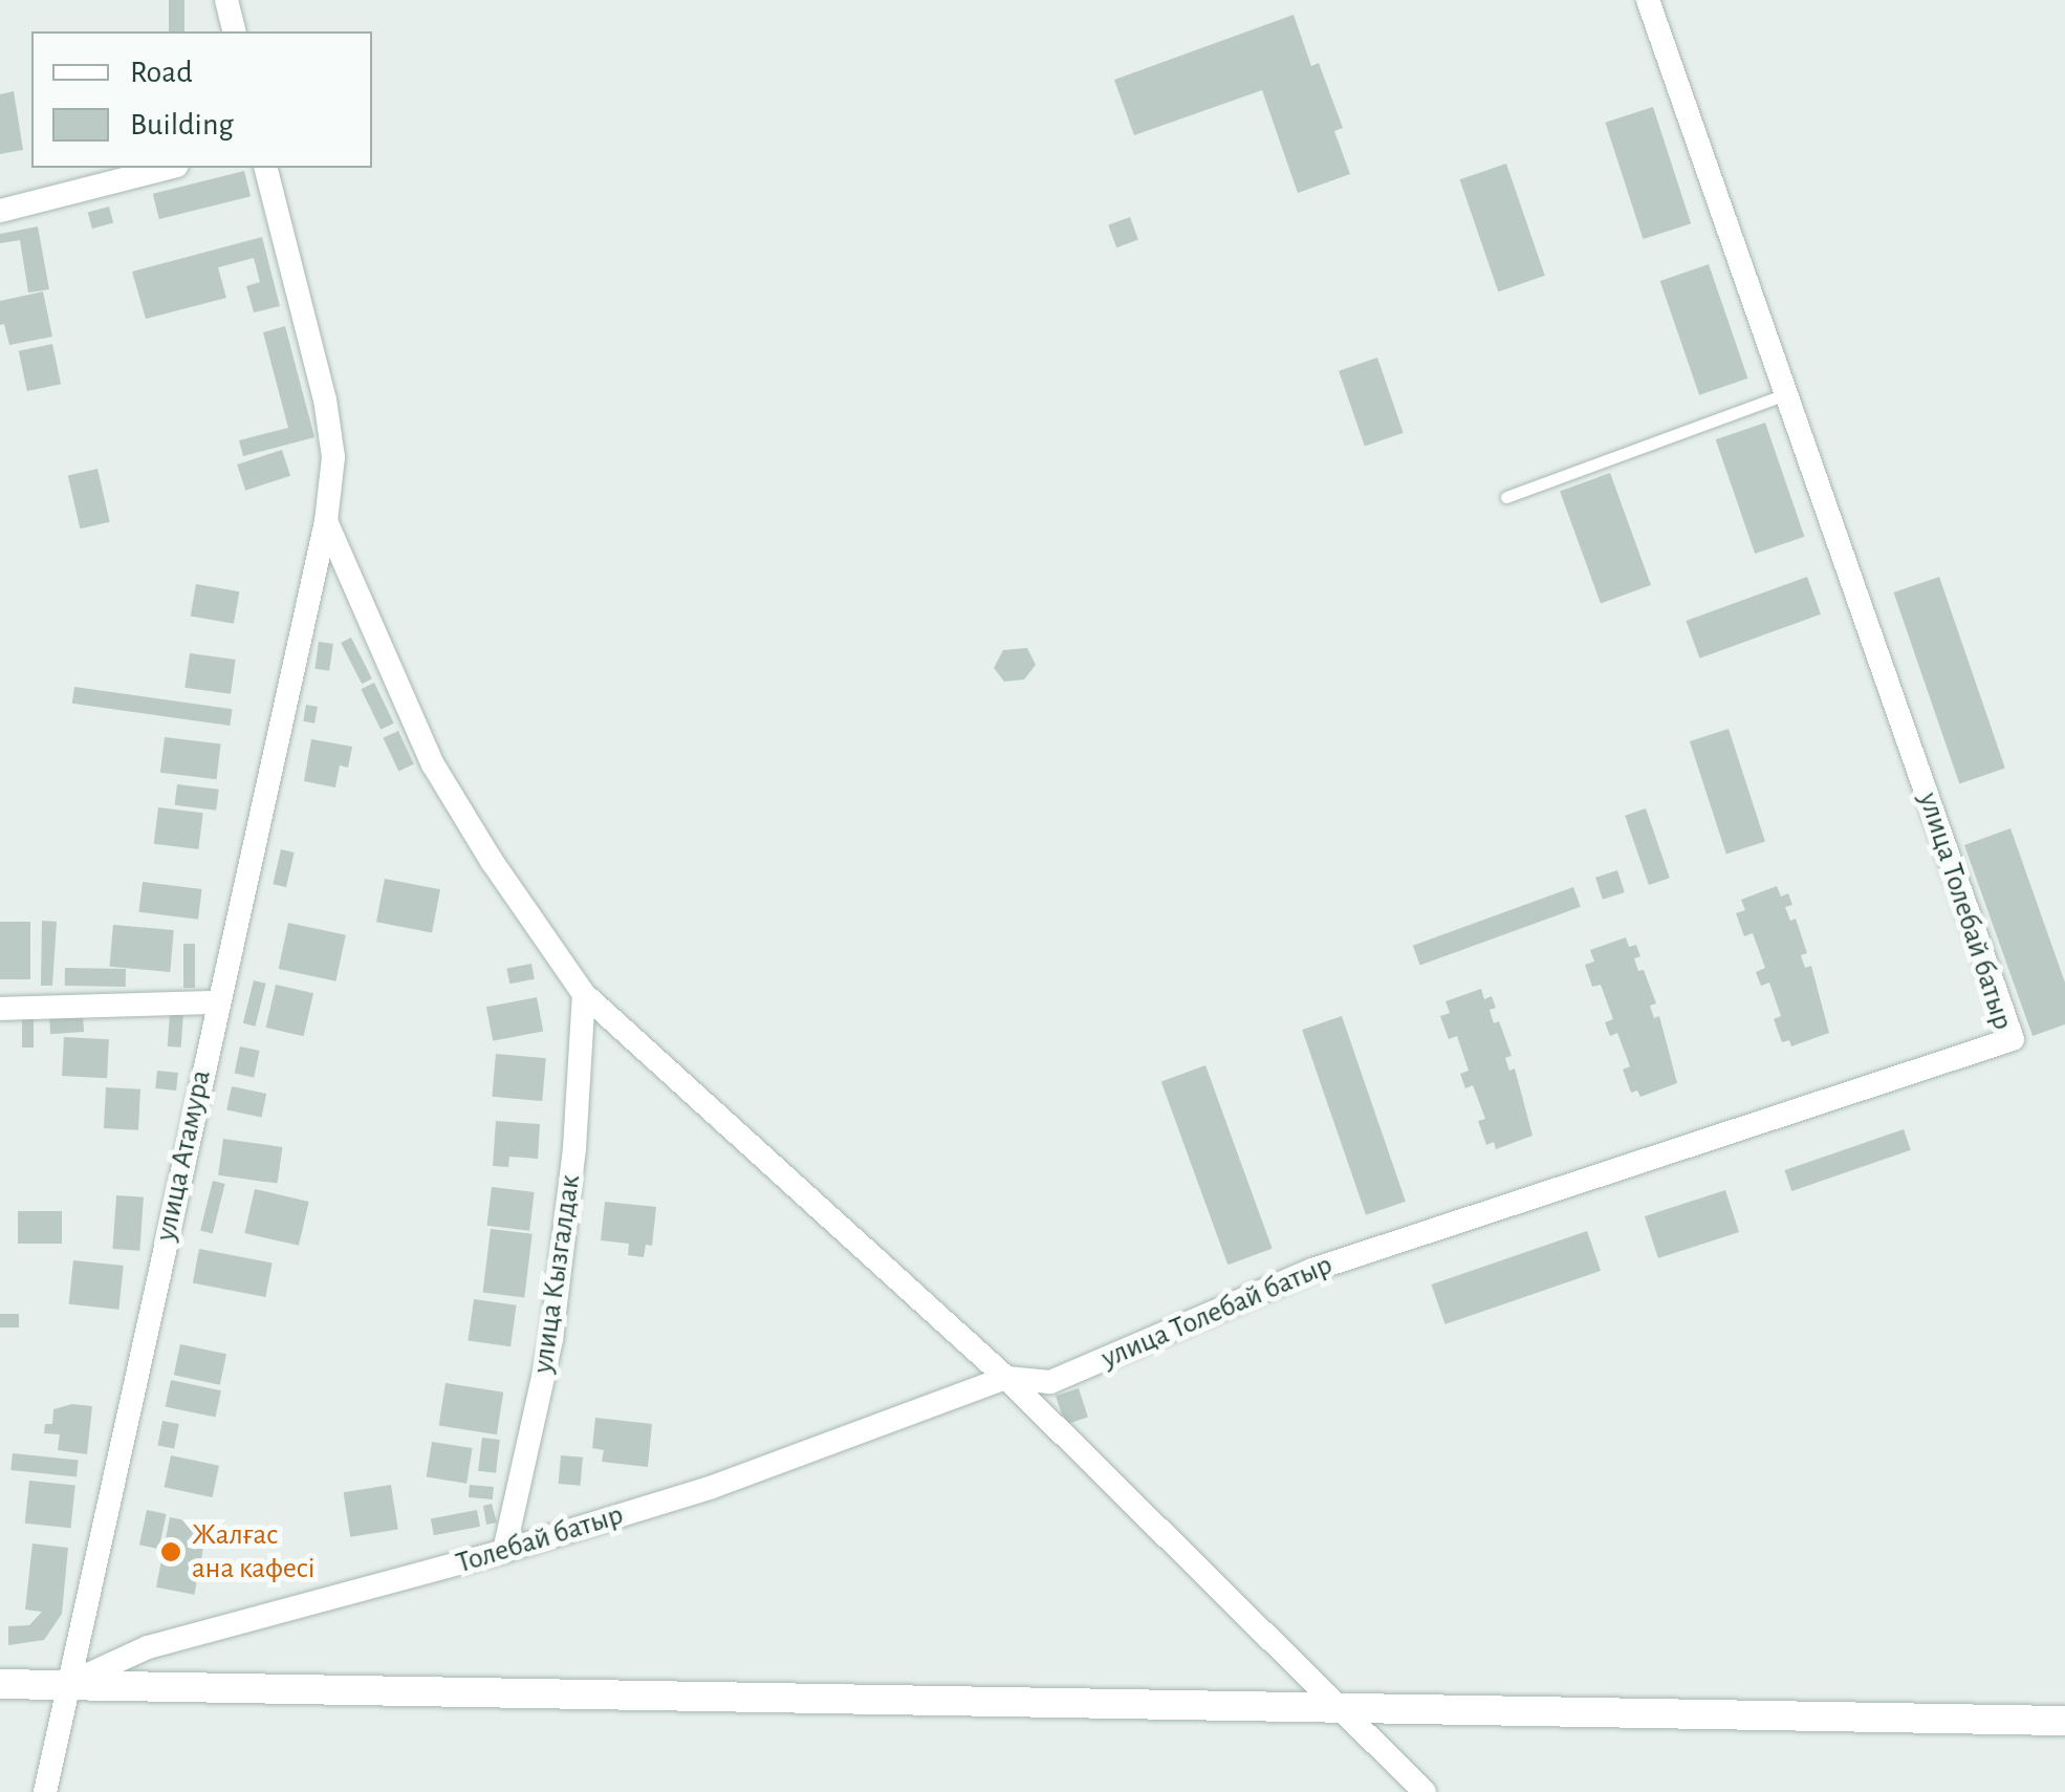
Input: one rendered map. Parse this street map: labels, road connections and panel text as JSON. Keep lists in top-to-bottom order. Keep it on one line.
{"streets":{"street":["улица Толебай батыр","улица Атамура","улица Кызгалдак","Толебай батыр"]},"crossings":[["улица Толебай батыр","Толебай батыр"],["улица Атамура","Толебай батыр"],["улица Кызгалдак","Толебай батыр"]],"places":["Жалғас ана кафесі"],"legend":["Road","Building"]}
